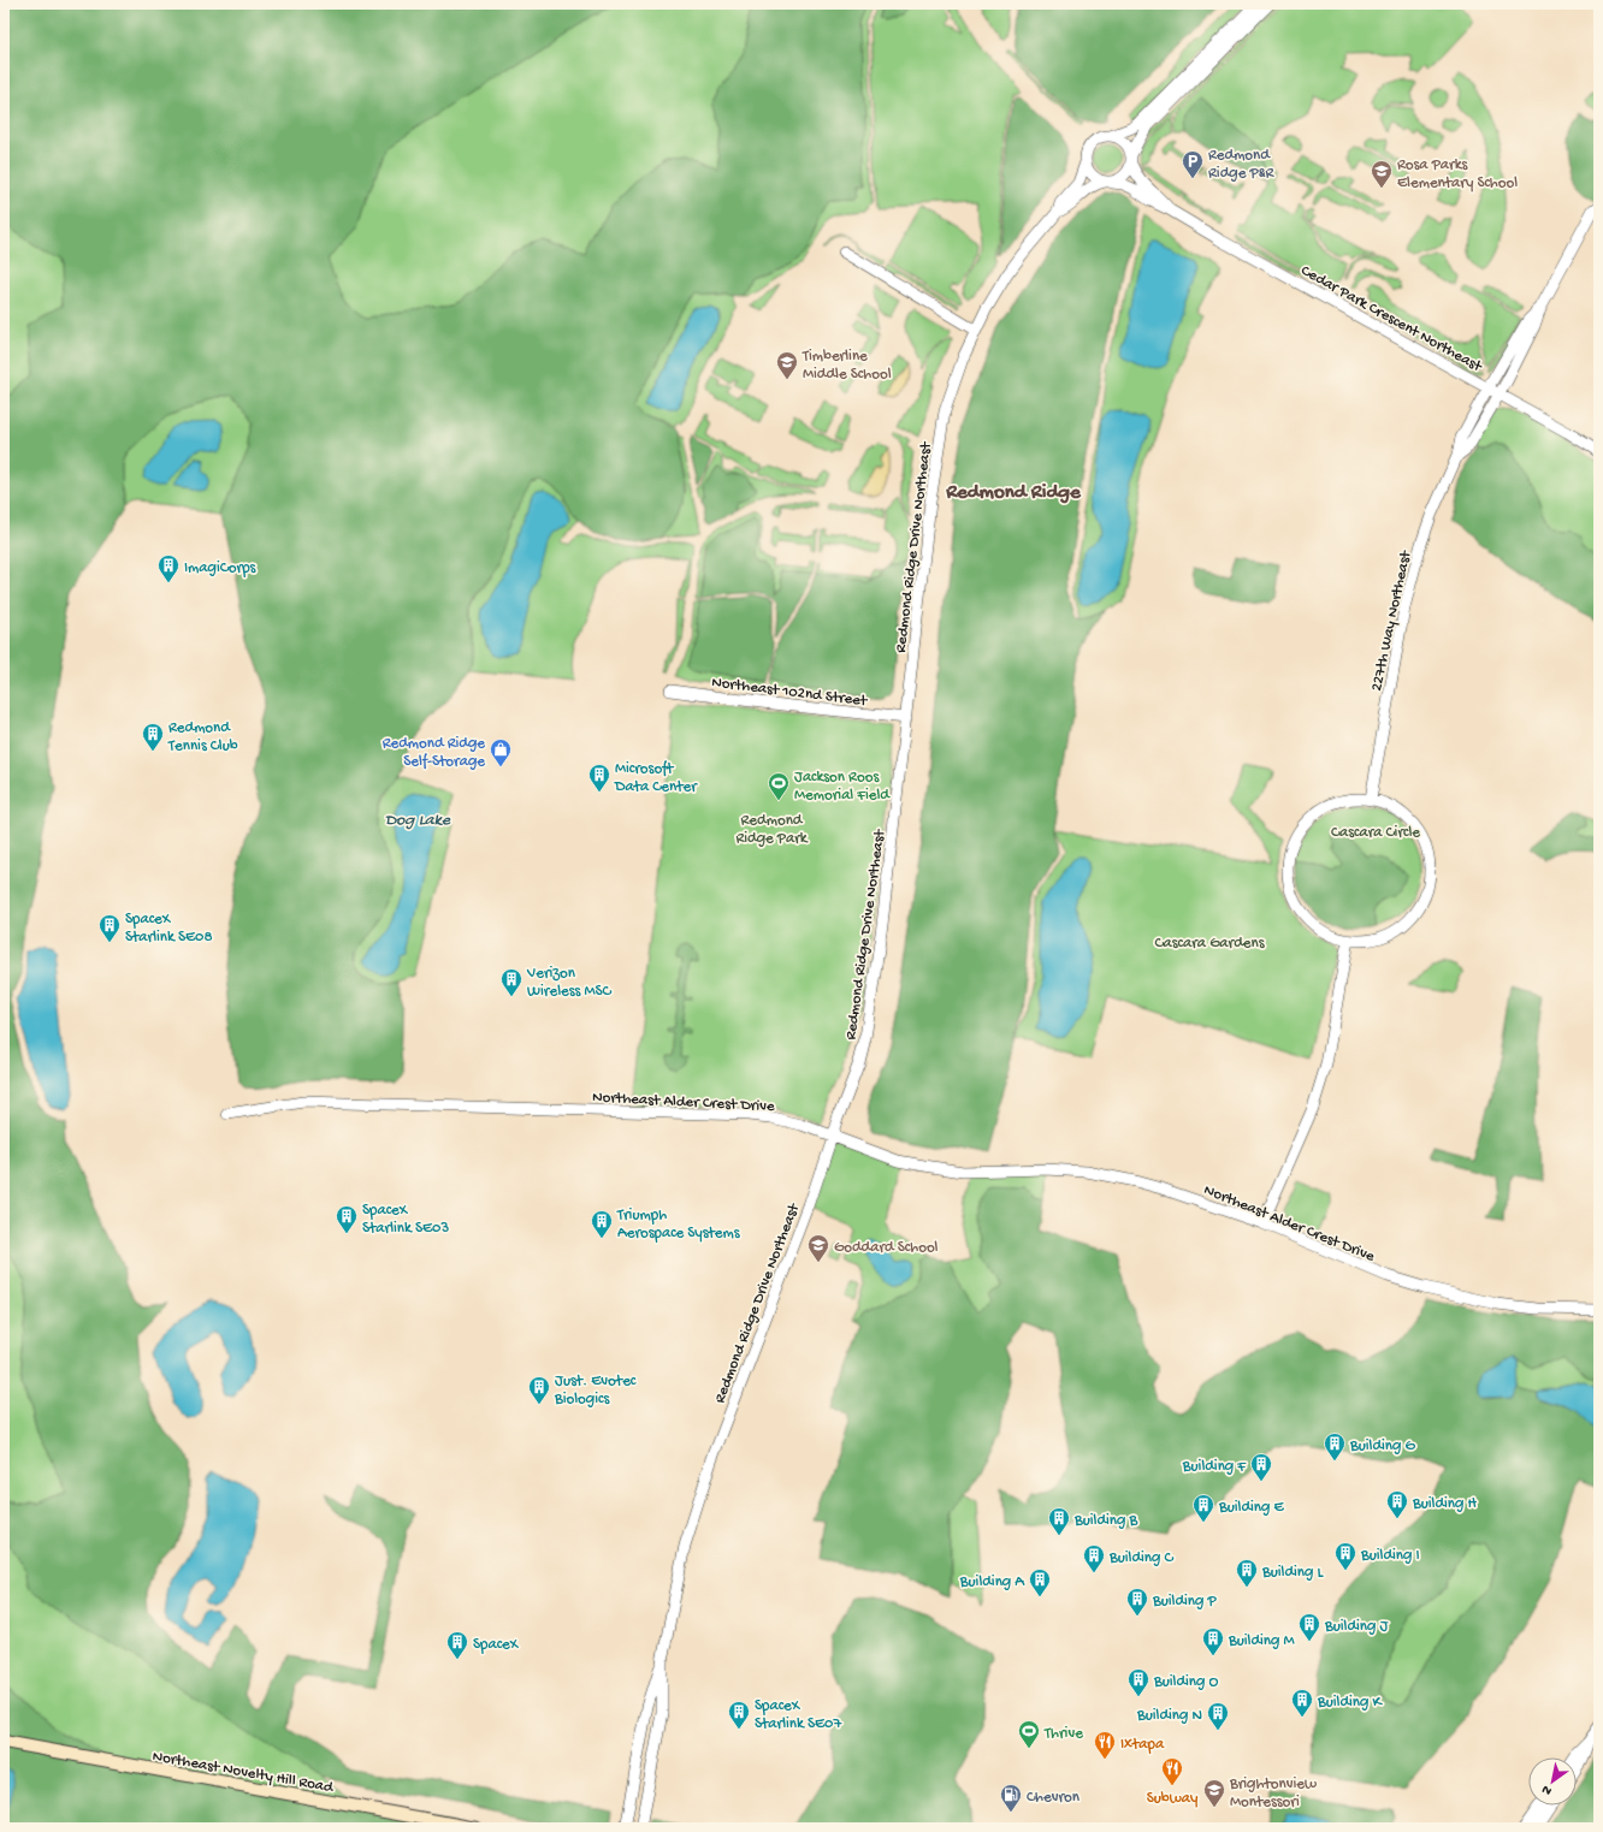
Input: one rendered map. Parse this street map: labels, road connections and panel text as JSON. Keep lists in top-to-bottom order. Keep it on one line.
{"streets":{"main road":["Northeast Novelty Hill Road"],"street":["Cedar Park Crescent Northeast","Redmond Ridge Drive Northeast","227th Way Northeast","Northeast 102nd Street","Northeast Alder Crest Drive"]},"crossings":[["Cedar Park Crescent Northeast","Redmond Ridge Drive Northeast"],["Cedar Park Crescent Northeast","227th Way Northeast"],["Redmond Ridge Drive Northeast","Northeast 102nd Street"],["Redmond Ridge Drive Northeast","Northeast Alder Crest Drive"]],"districts":["Redmond Ridge"],"water":["Dog Lake"],"parks":["Redmond Ridge Park","Cascara Circle","Cascara Gardens"],"places":{"parking":["Redmond Ridge P&R"],"school or university":["Rosa Parks Elementary School","Timberline Middle School","Goddard School","Brightonview Montessori"],"building":["ImagiCorps","Redmond Tennis Club","Microsoft Data Center","SpaceX Starlink SE08","Verizon Wireless MSC","SpaceX Starlink SE03","Triumph Aerospace Systems","Just. Evotec Biologics","Building G","Building F","Building H","Building E","Building B","Building I","Building C","Building L","Building A","Building P","Building J","Building M","SpaceX","Building O","Building K","SpaceX Starlink SE07","Building N"],"shop":["Redmond Ridge Self-Storage"],"sports":["Jackson Roos Memorial Field","Thrive"],"restaurant":["Ixtapa","Subway"],"fuel station":["Chevron"]},"north":"bottom left"}
